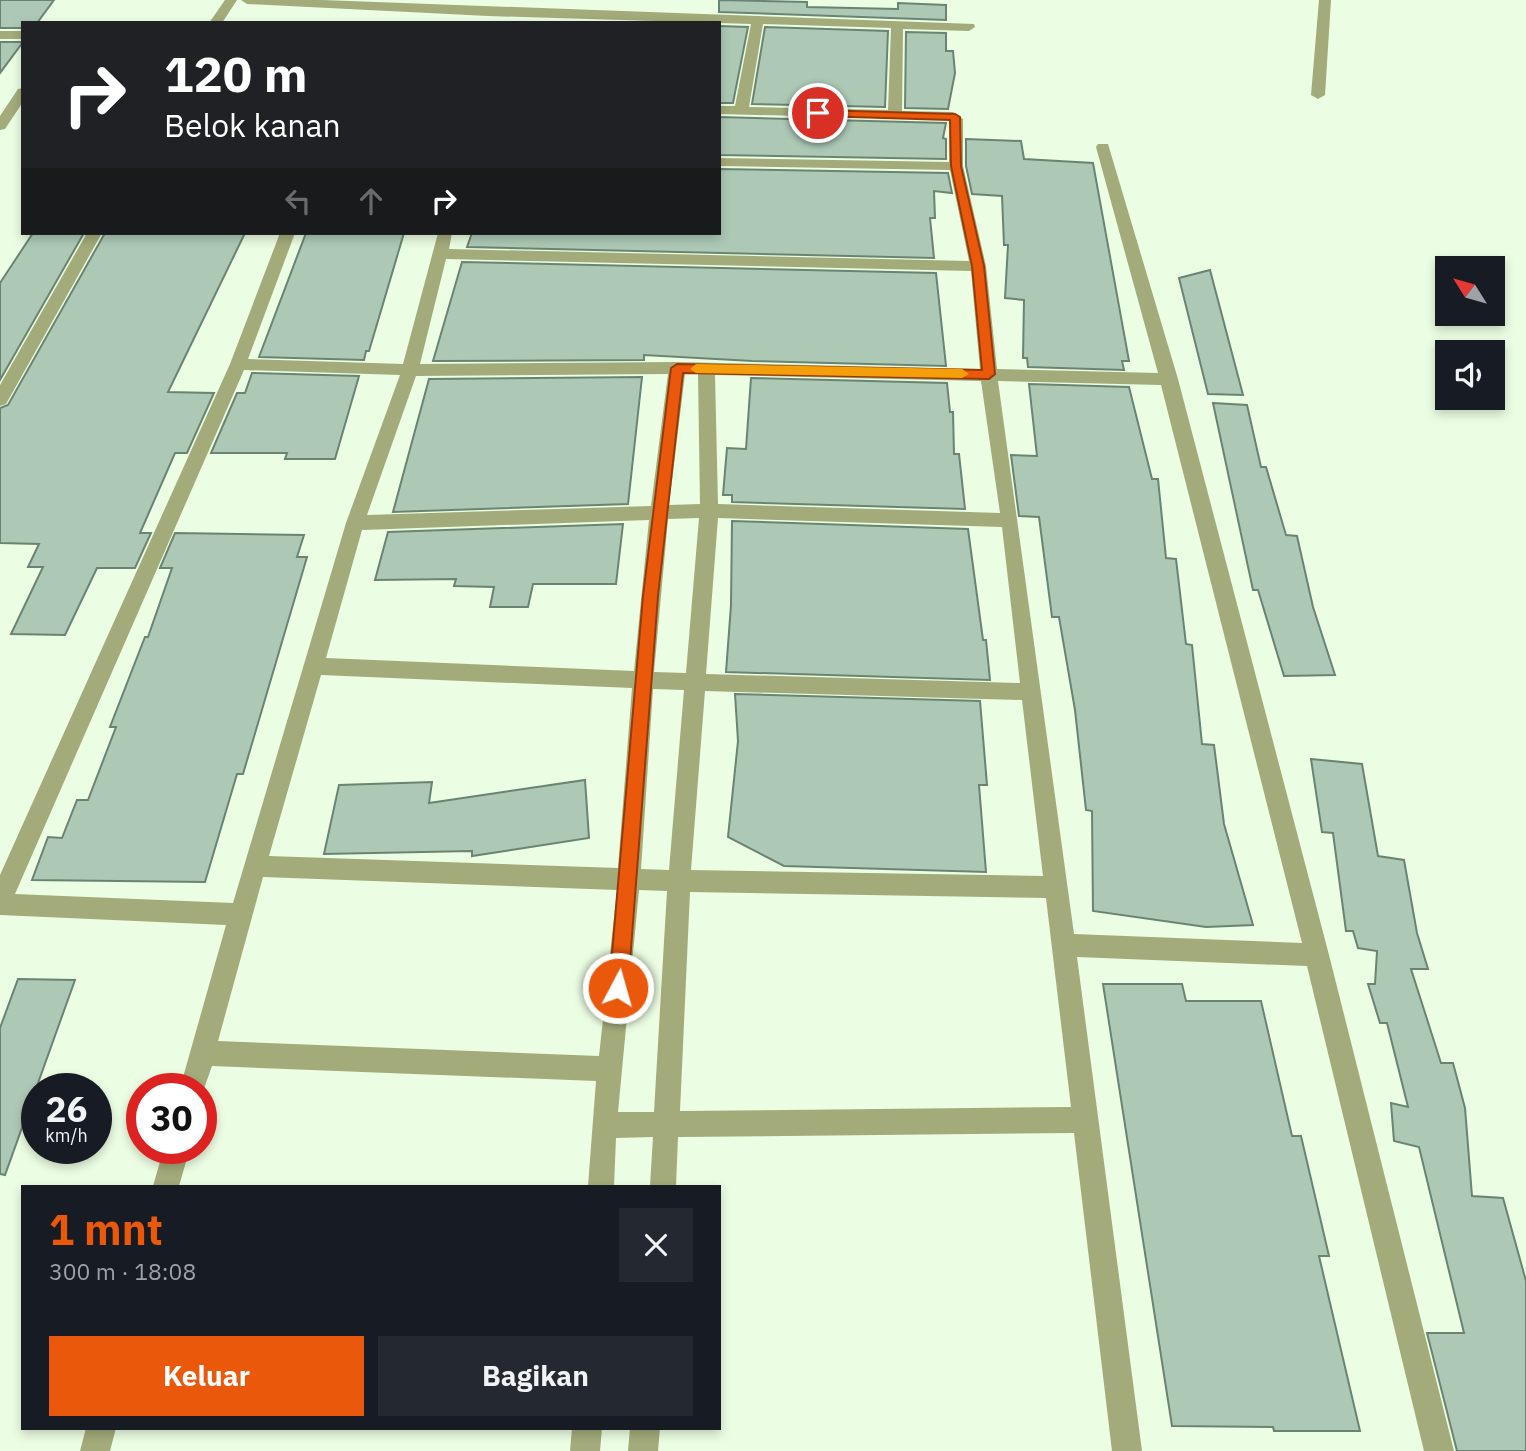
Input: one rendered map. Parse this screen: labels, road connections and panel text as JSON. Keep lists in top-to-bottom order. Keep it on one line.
{"north":"top left","page":{"turn":["120 m","Belok kanan"],"speed":"26 km/h","limit":"30","heading":["1 mnt","300 m · 18:08"],"buttons":["Keluar","Bagikan"]}}
